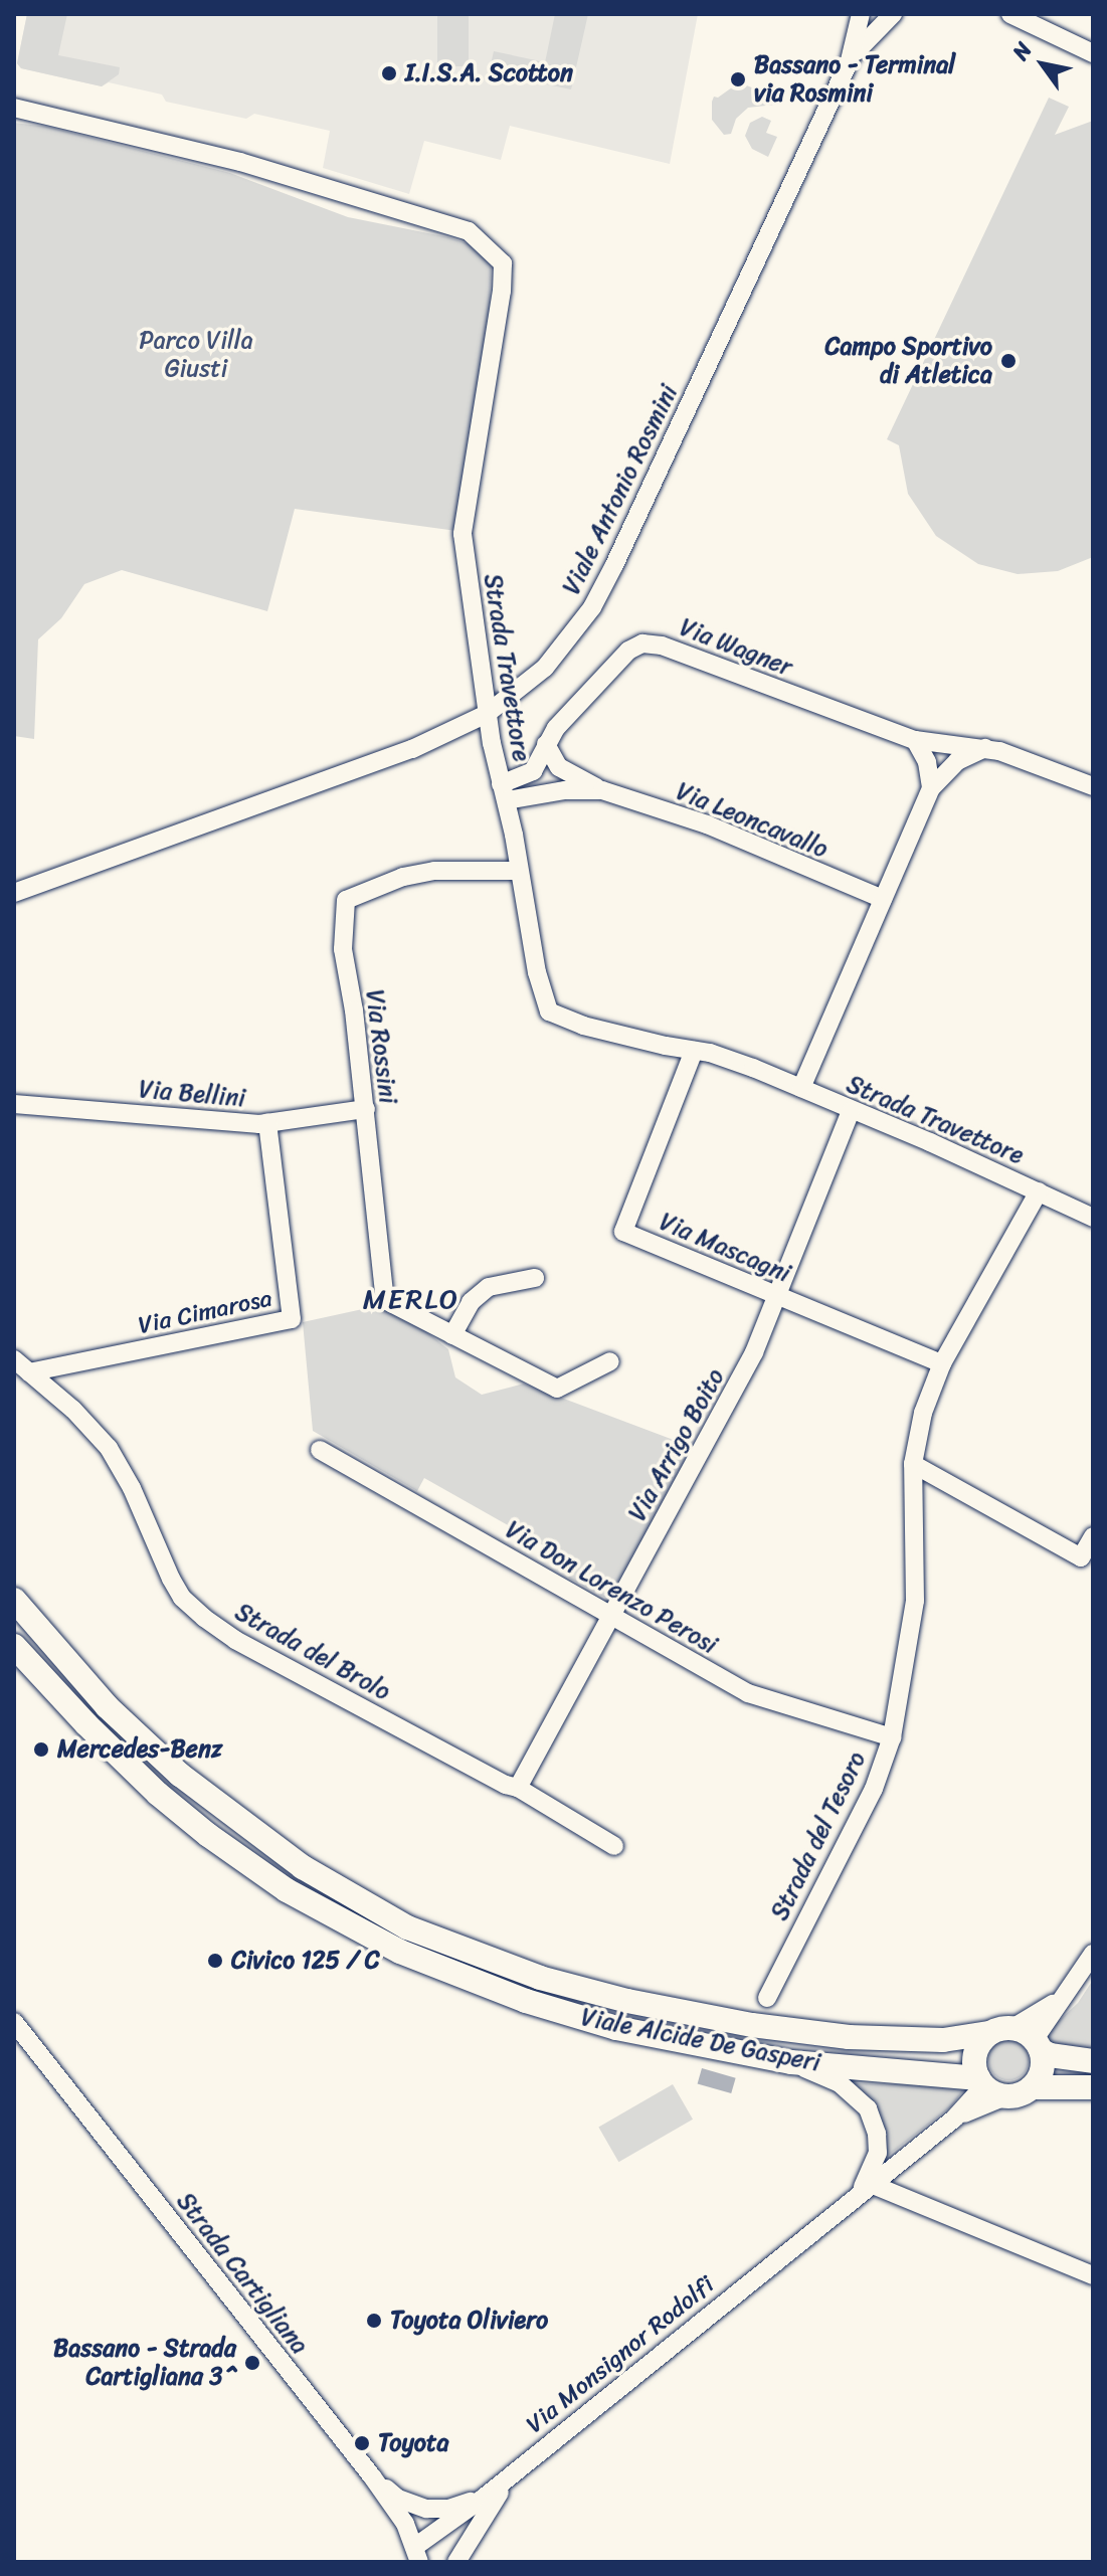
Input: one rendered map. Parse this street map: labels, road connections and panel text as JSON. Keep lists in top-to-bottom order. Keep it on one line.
{"streets":{"main road":["Viale Alcide De Gasperi"],"street":["Viale Antonio Rosmini","Via Wagner","Strada Travettore","Via Leoncavallo","Via Rossini","Via Bellini","Via Mascagni","Via Cimarosa","Via Arrigo Boito","Via Don Lorenzo Perosi","Strada del Brolo","Strada del Tesoro","Strada Cartigliana","Via Monsignor Rodolfi"]},"crossings":[["Viale Antonio Rosmini","Strada Travettore"],["Via Wagner","Strada Travettore"],["Via Wagner","Via Leoncavallo"],["Strada Travettore","Via Leoncavallo"],["Strada Travettore","Via Rossini"],["Strada Travettore","Via Mascagni"],["Strada Travettore","Via Arrigo Boito"],["Strada Travettore","Strada del Tesoro"],["Via Rossini","Via Bellini"],["Via Bellini","Via Cimarosa"],["Via Mascagni","Via Arrigo Boito"],["Via Mascagni","Strada del Tesoro"],["Via Cimarosa","Strada del Brolo"],["Via Arrigo Boito","Via Don Lorenzo Perosi"],["Via Arrigo Boito","Strada del Brolo"],["Via Don Lorenzo Perosi","Strada del Tesoro"],["Viale Alcide De Gasperi","Via Monsignor Rodolfi"],["Strada Cartigliana","Via Monsignor Rodolfi"]],"districts":["MERLO"],"parks":["Parco Villa Giusti"],"places":["I.I.S.A. Scotton","Bassano - Terminal via Rosmini","Campo Sportivo di Atletica","Mercedes-Benz","Civico 125 / C","Toyota Oliviero","Bassano - Strada Cartigliana 3^","Toyota"],"north":"top left"}
